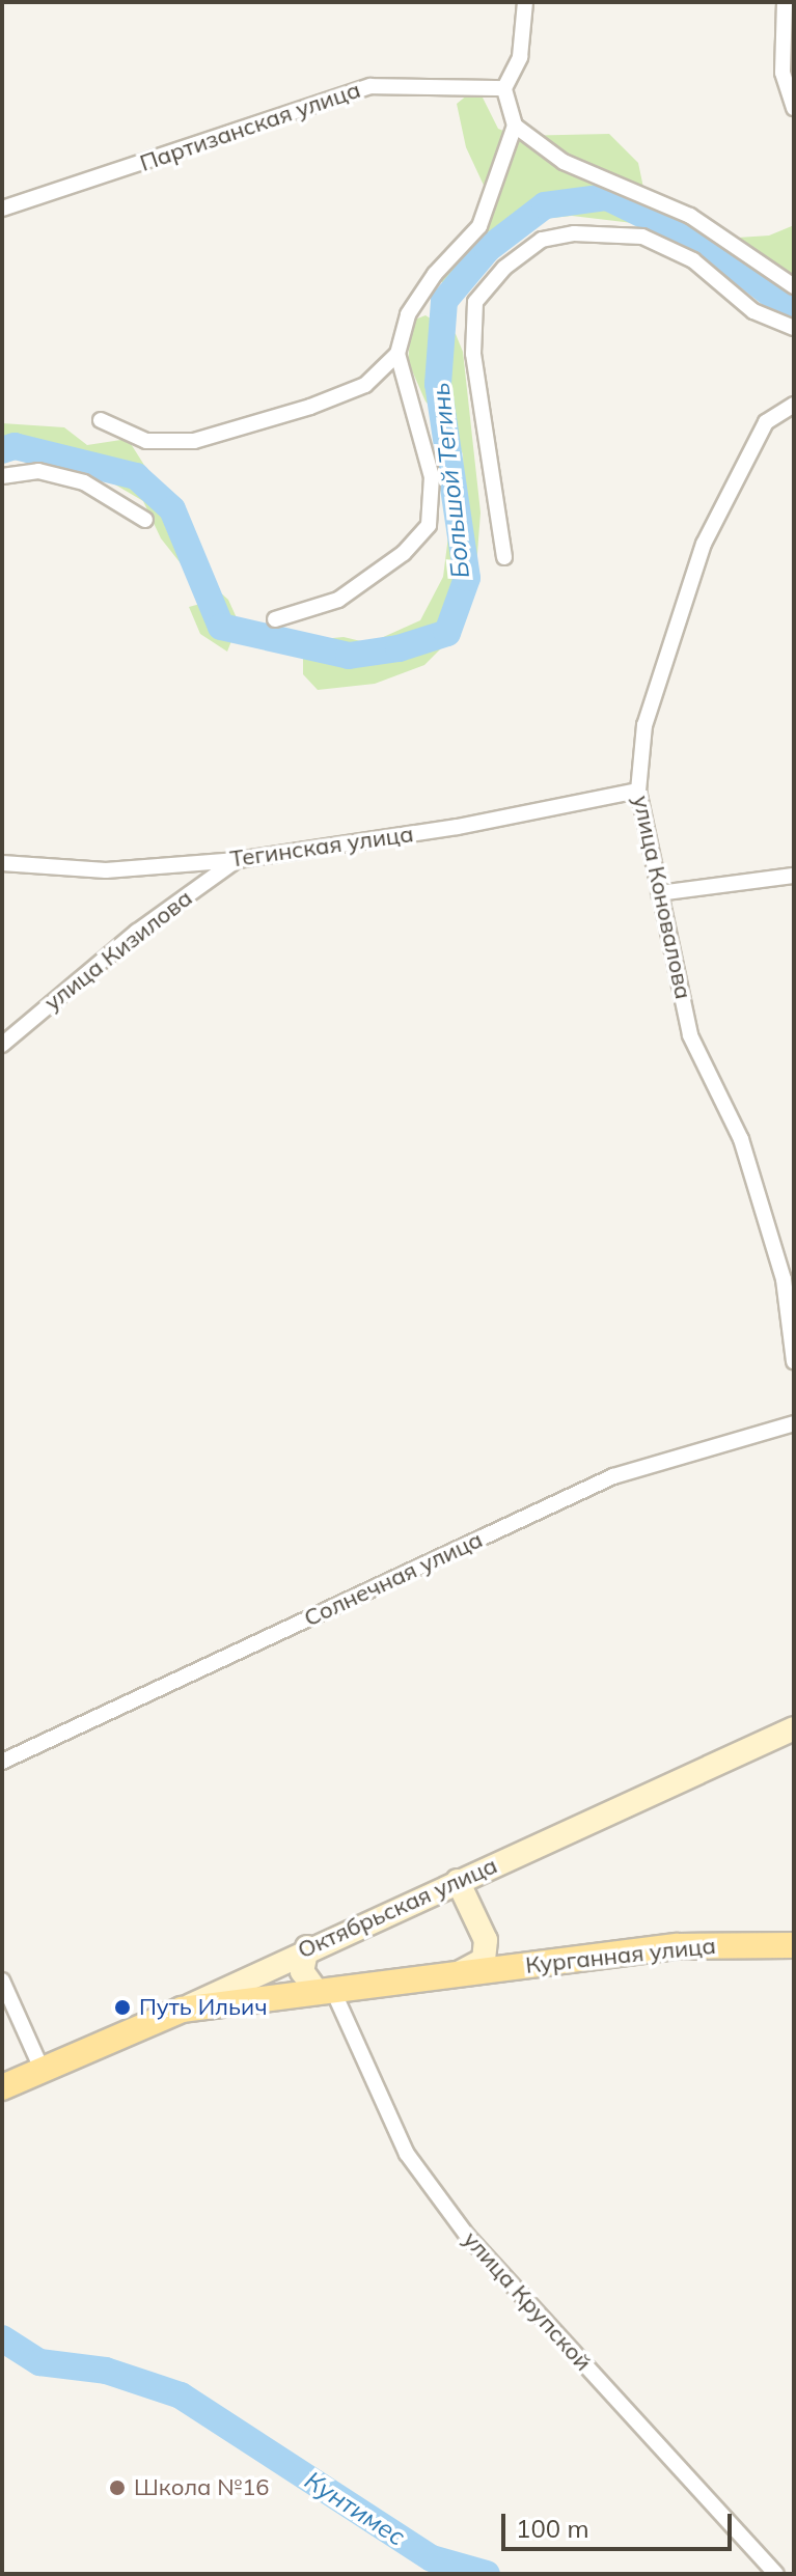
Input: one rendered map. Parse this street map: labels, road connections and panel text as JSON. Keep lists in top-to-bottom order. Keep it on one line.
{"streets":{"main road":["Октябрьская улица","Курганная улица"],"street":["Партизанская улица","Тегинская улица","улица Коновалова","улица Кизилова","Солнечная улица","улица Крупской"]},"crossings":[["Тегинская улица","улица Коновалова"],["Тегинская улица","улица Кизилова"],["Октябрьская улица","Курганная улица"],["Курганная улица","улица Крупской"]],"water":["Большой Тегинь","Кунтимес"],"places":["Путь Ильич","Школа №16"],"scale_bar":"100 m"}
